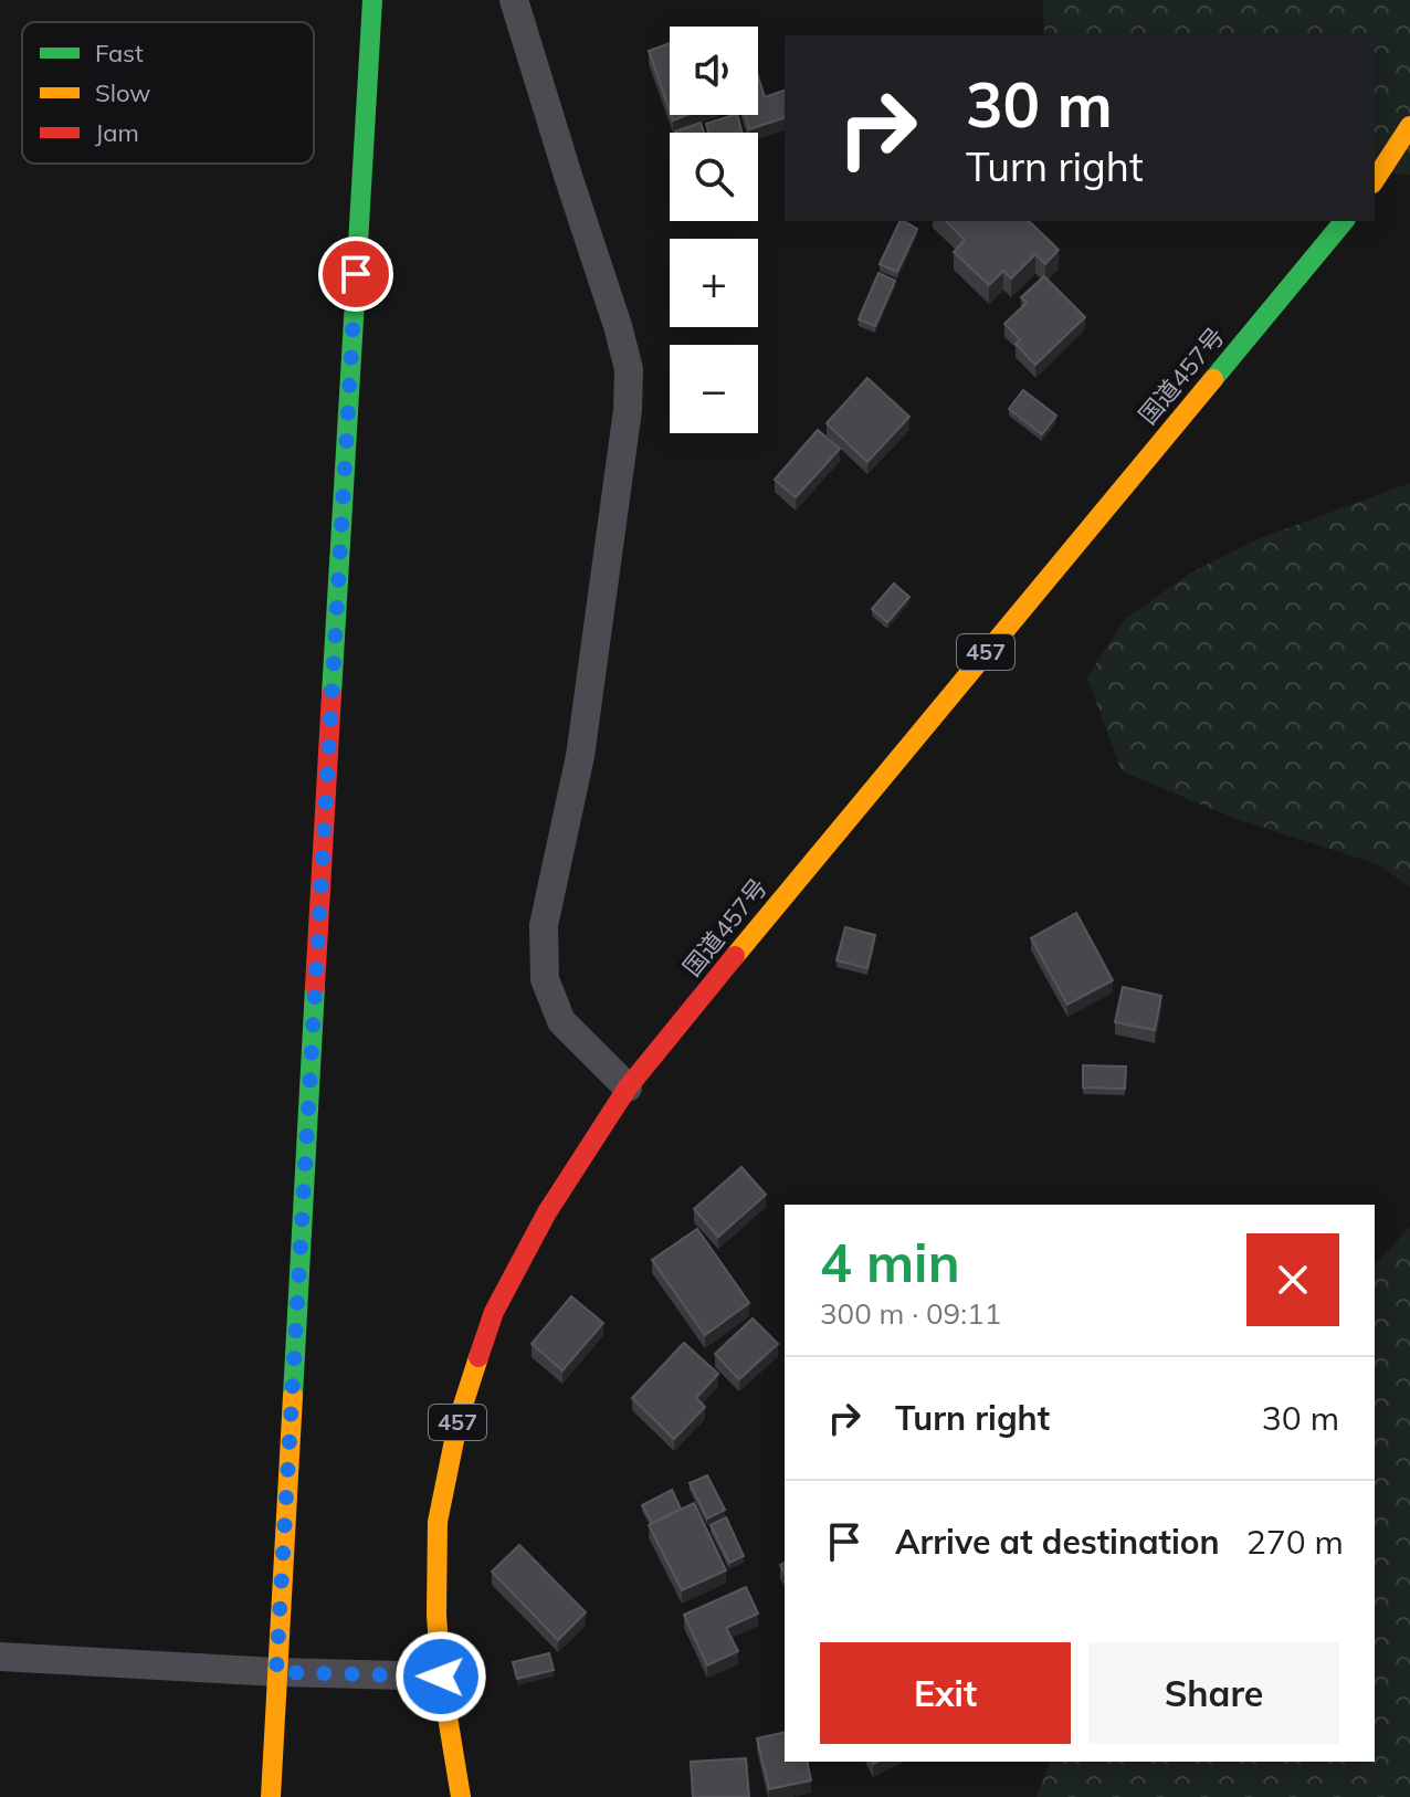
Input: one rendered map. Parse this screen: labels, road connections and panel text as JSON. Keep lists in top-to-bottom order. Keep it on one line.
{"streets":{"main road":["国道457号","457"]},"legend":["Fast","Slow","Jam"],"page":{"map_buttons":["+","−"],"turn":["30 m","Turn right"],"heading":["4 min","300 m · 09:11"],"list":[{"name":"Turn right","value":"30 m"},{"name":"Arrive at destination","value":"270 m"}],"buttons":["Exit","Share"]}}
